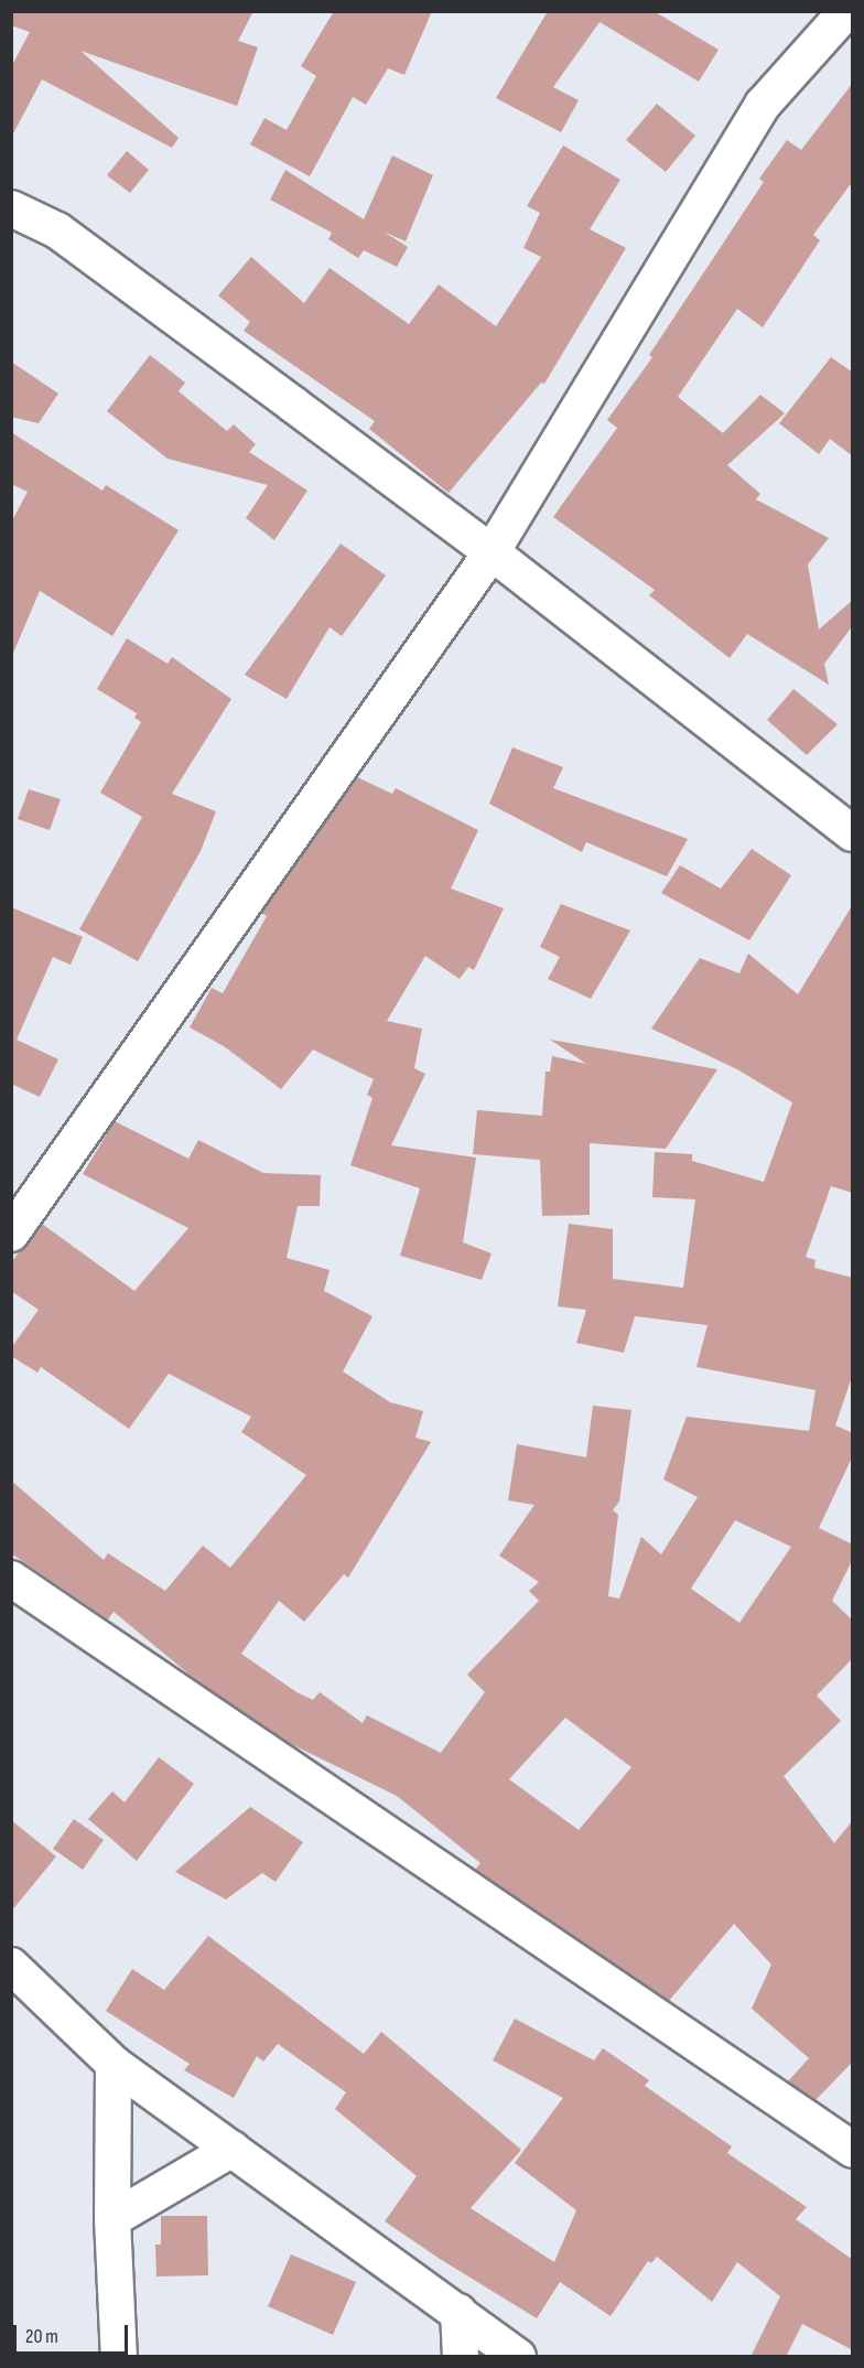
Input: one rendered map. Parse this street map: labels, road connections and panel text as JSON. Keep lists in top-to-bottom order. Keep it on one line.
{"scale_bar":"20 m"}
